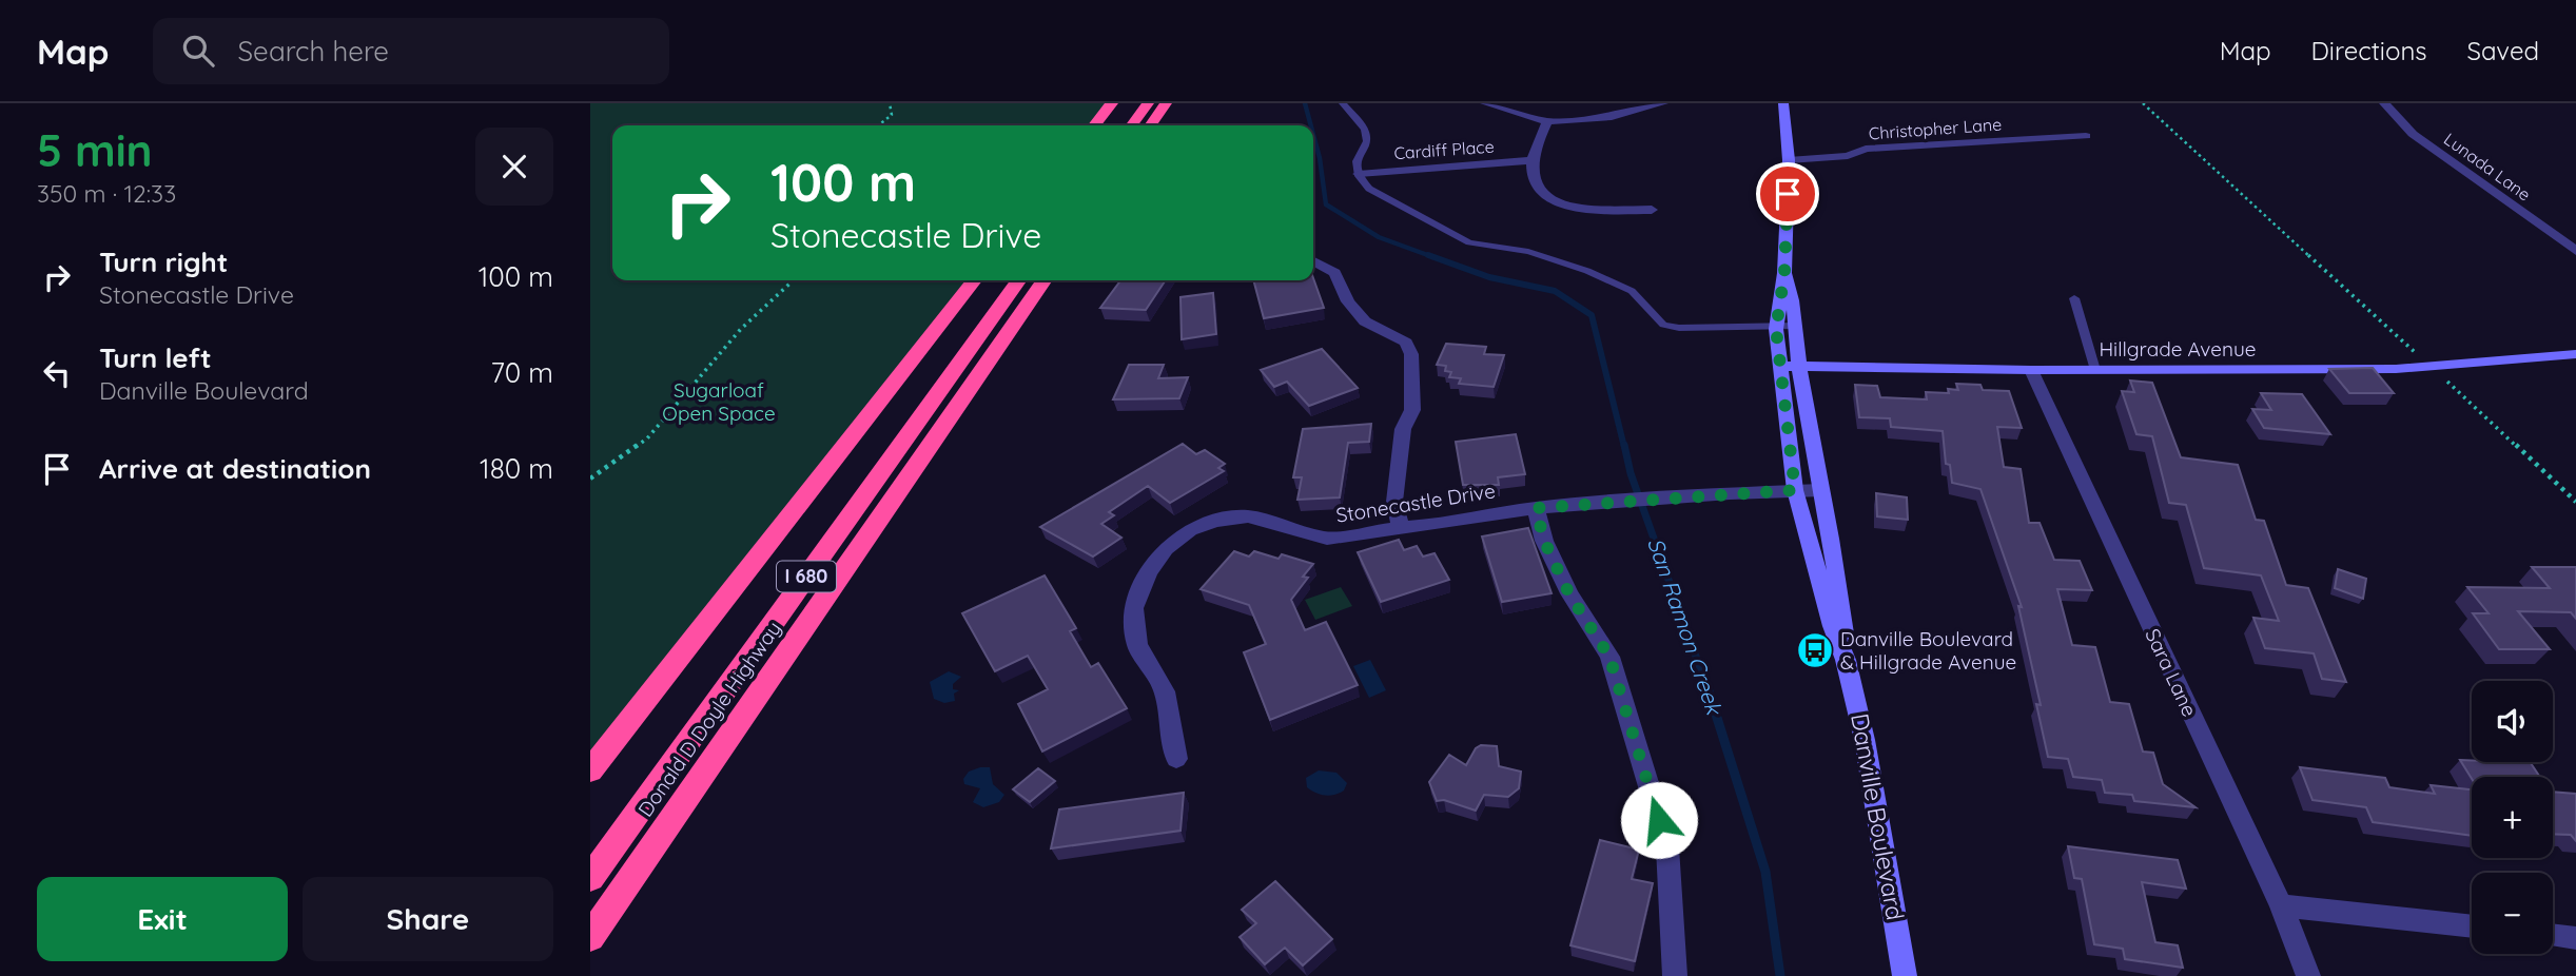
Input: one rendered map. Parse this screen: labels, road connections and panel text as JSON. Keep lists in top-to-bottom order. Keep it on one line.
{"streets":{"highway":["I 680","Donald D Doyle Highway"],"main road":["Hillgrade Avenue","Danville Boulevard"],"street":["Christopher Lane","Cardiff Place","Lunada Lane","Stonecastle Drive","Sara Lane"]},"crossings":[["Christopher Lane","Danville Boulevard"],["Hillgrade Avenue","Sara Lane"],["Hillgrade Avenue","Danville Boulevard"],["Stonecastle Drive","Danville Boulevard"]],"water":["San Ramon Creek"],"parks":["Sugarloaf Open Space"],"places":{"bus stop":["Danville Boulevard & Hillgrade Avenue"]},"page":{"header":"Map","search":"Search here","nav":["Map","Directions","Saved"],"heading":["5 min","350 m · 12:33"],"turn":["100 m","Stonecastle Drive"],"list":[{"name":"Turn right","note":"Stonecastle Drive","value":"100 m"},{"name":"Turn left","note":"Danville Boulevard","value":"70 m"},{"name":"Arrive at destination","value":"180 m"}],"map_buttons":["+","−"],"buttons":["Exit","Share"]}}
